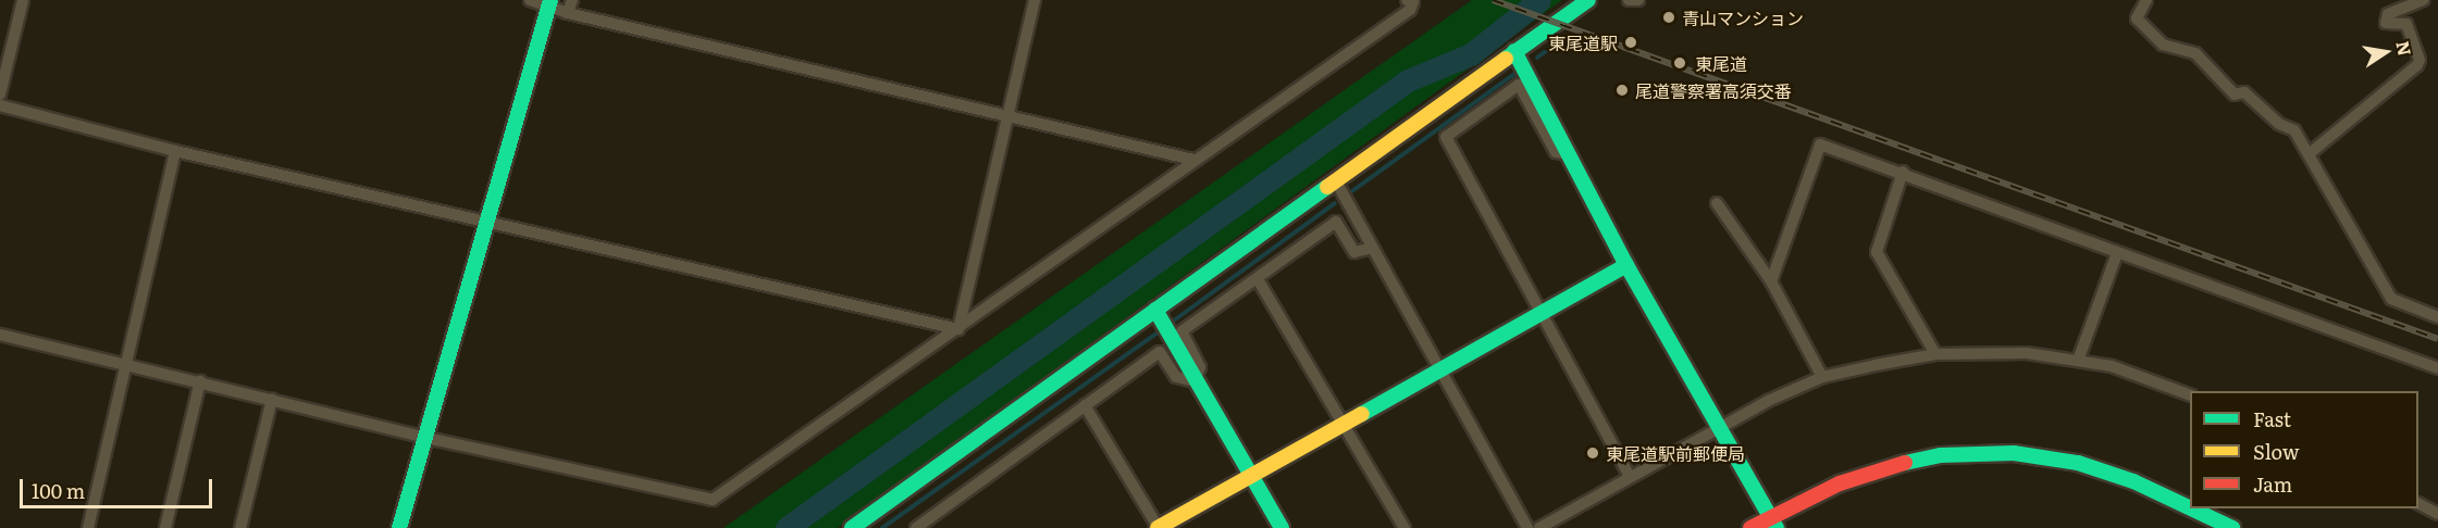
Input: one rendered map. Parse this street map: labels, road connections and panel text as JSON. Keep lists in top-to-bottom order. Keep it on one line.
{"places":["青山マンション","東尾道駅","東尾道","尾道警察署高須交番","東尾道駅前郵便局"],"legend":["Fast","Slow","Jam"],"scale_bar":"100 m","north":"right"}
